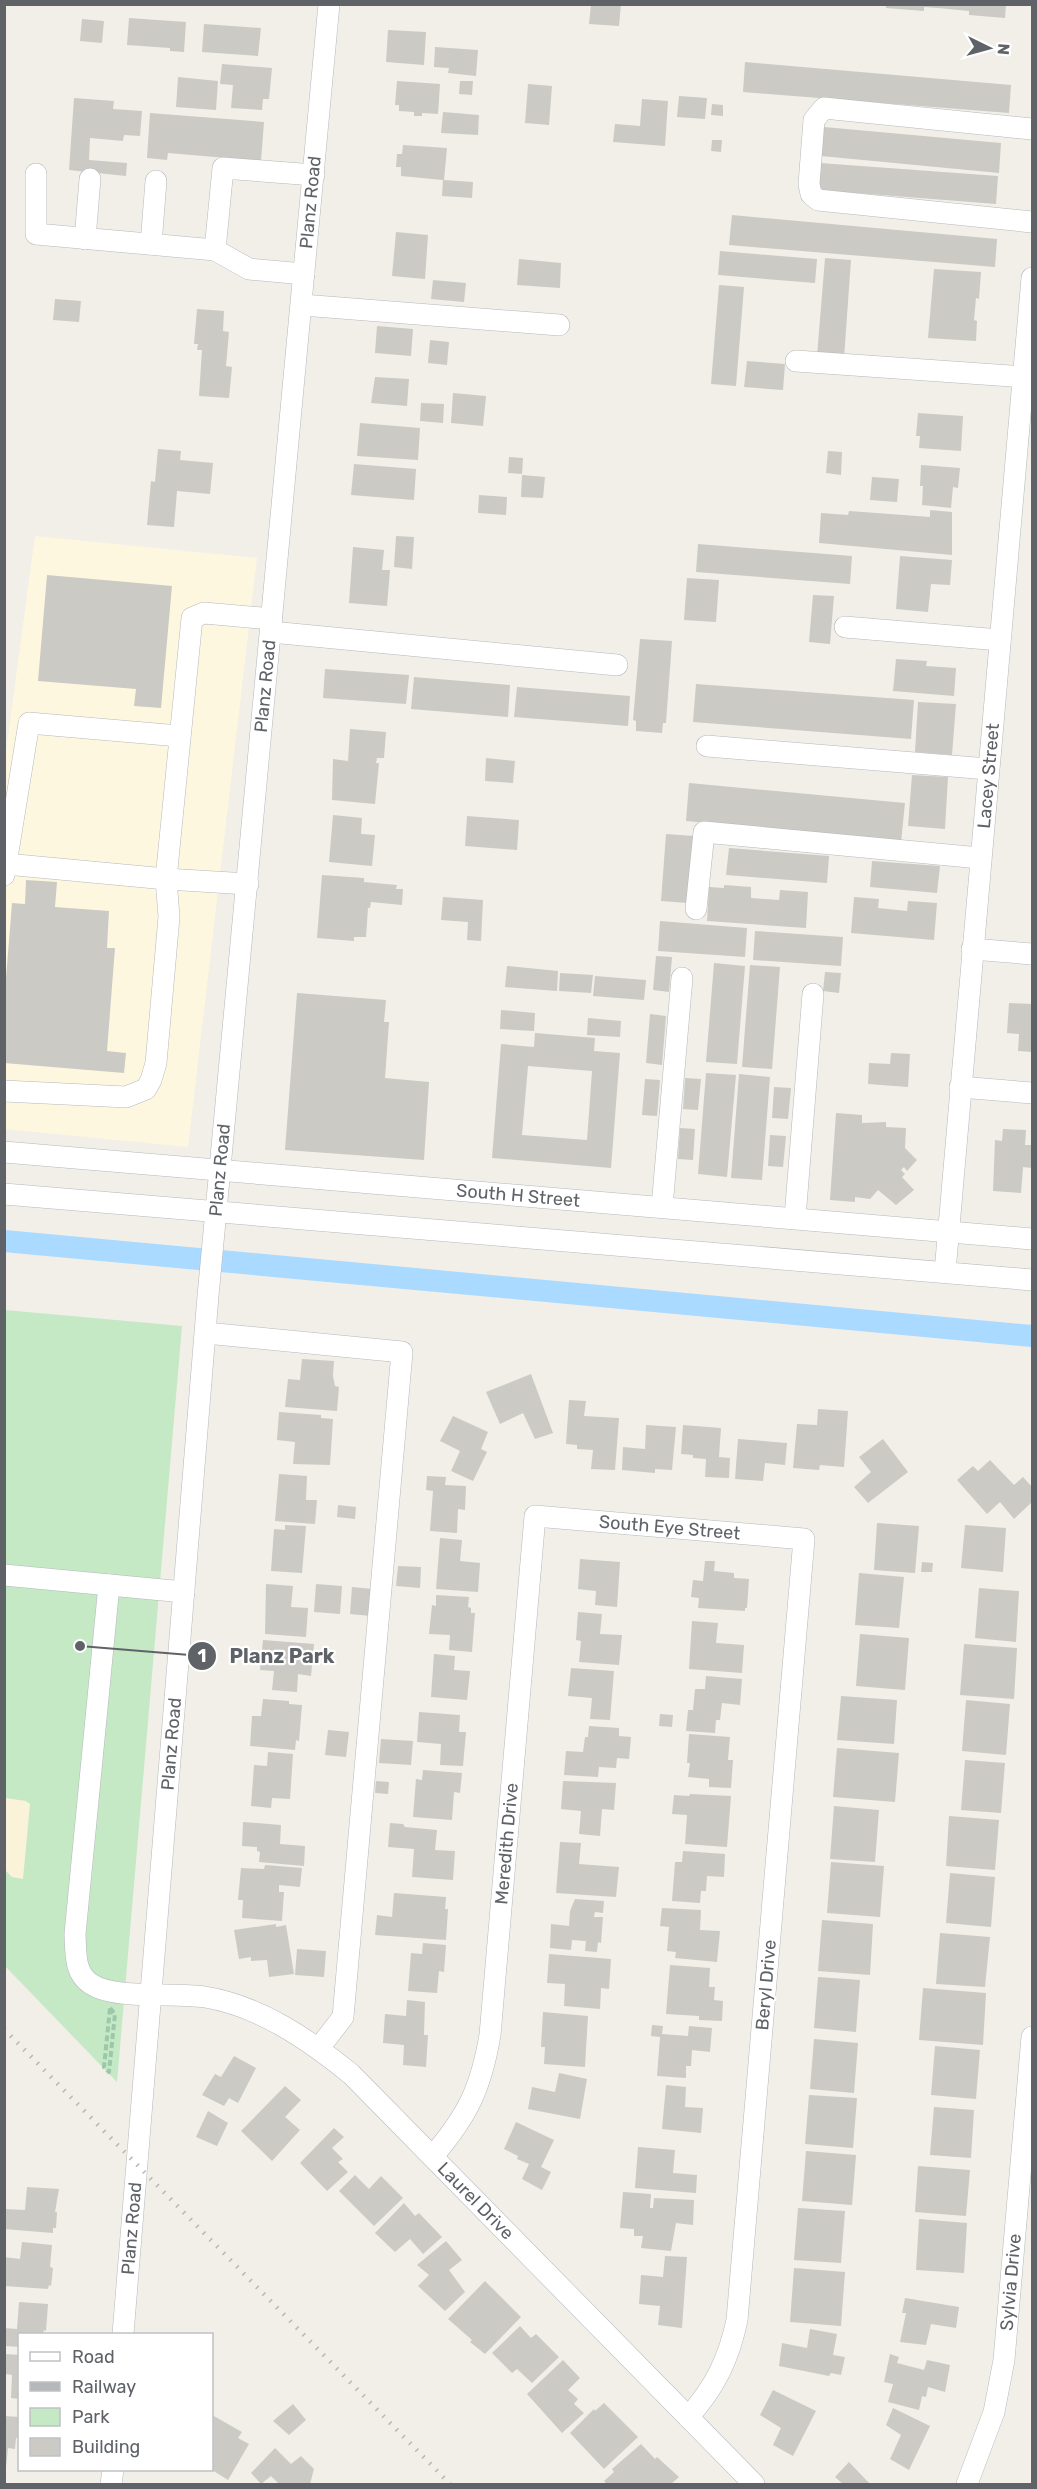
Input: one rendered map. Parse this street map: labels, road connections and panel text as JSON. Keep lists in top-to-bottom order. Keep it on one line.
{"streets":{"street":["Planz Road","Lacey Street","South H Street","South Eye Street","Meredith Drive","Beryl Drive","Laurel Drive","Sylvia Drive"]},"crossings":[["Planz Road","South H Street"],["Planz Road","Laurel Drive"],["Lacey Street","South H Street"],["South Eye Street","Meredith Drive"],["South Eye Street","Beryl Drive"],["Meredith Drive","Laurel Drive"],["Beryl Drive","Laurel Drive"]],"places":["Planz Park"],"legend":["Road","Railway","Park","Building"],"north":"right"}
